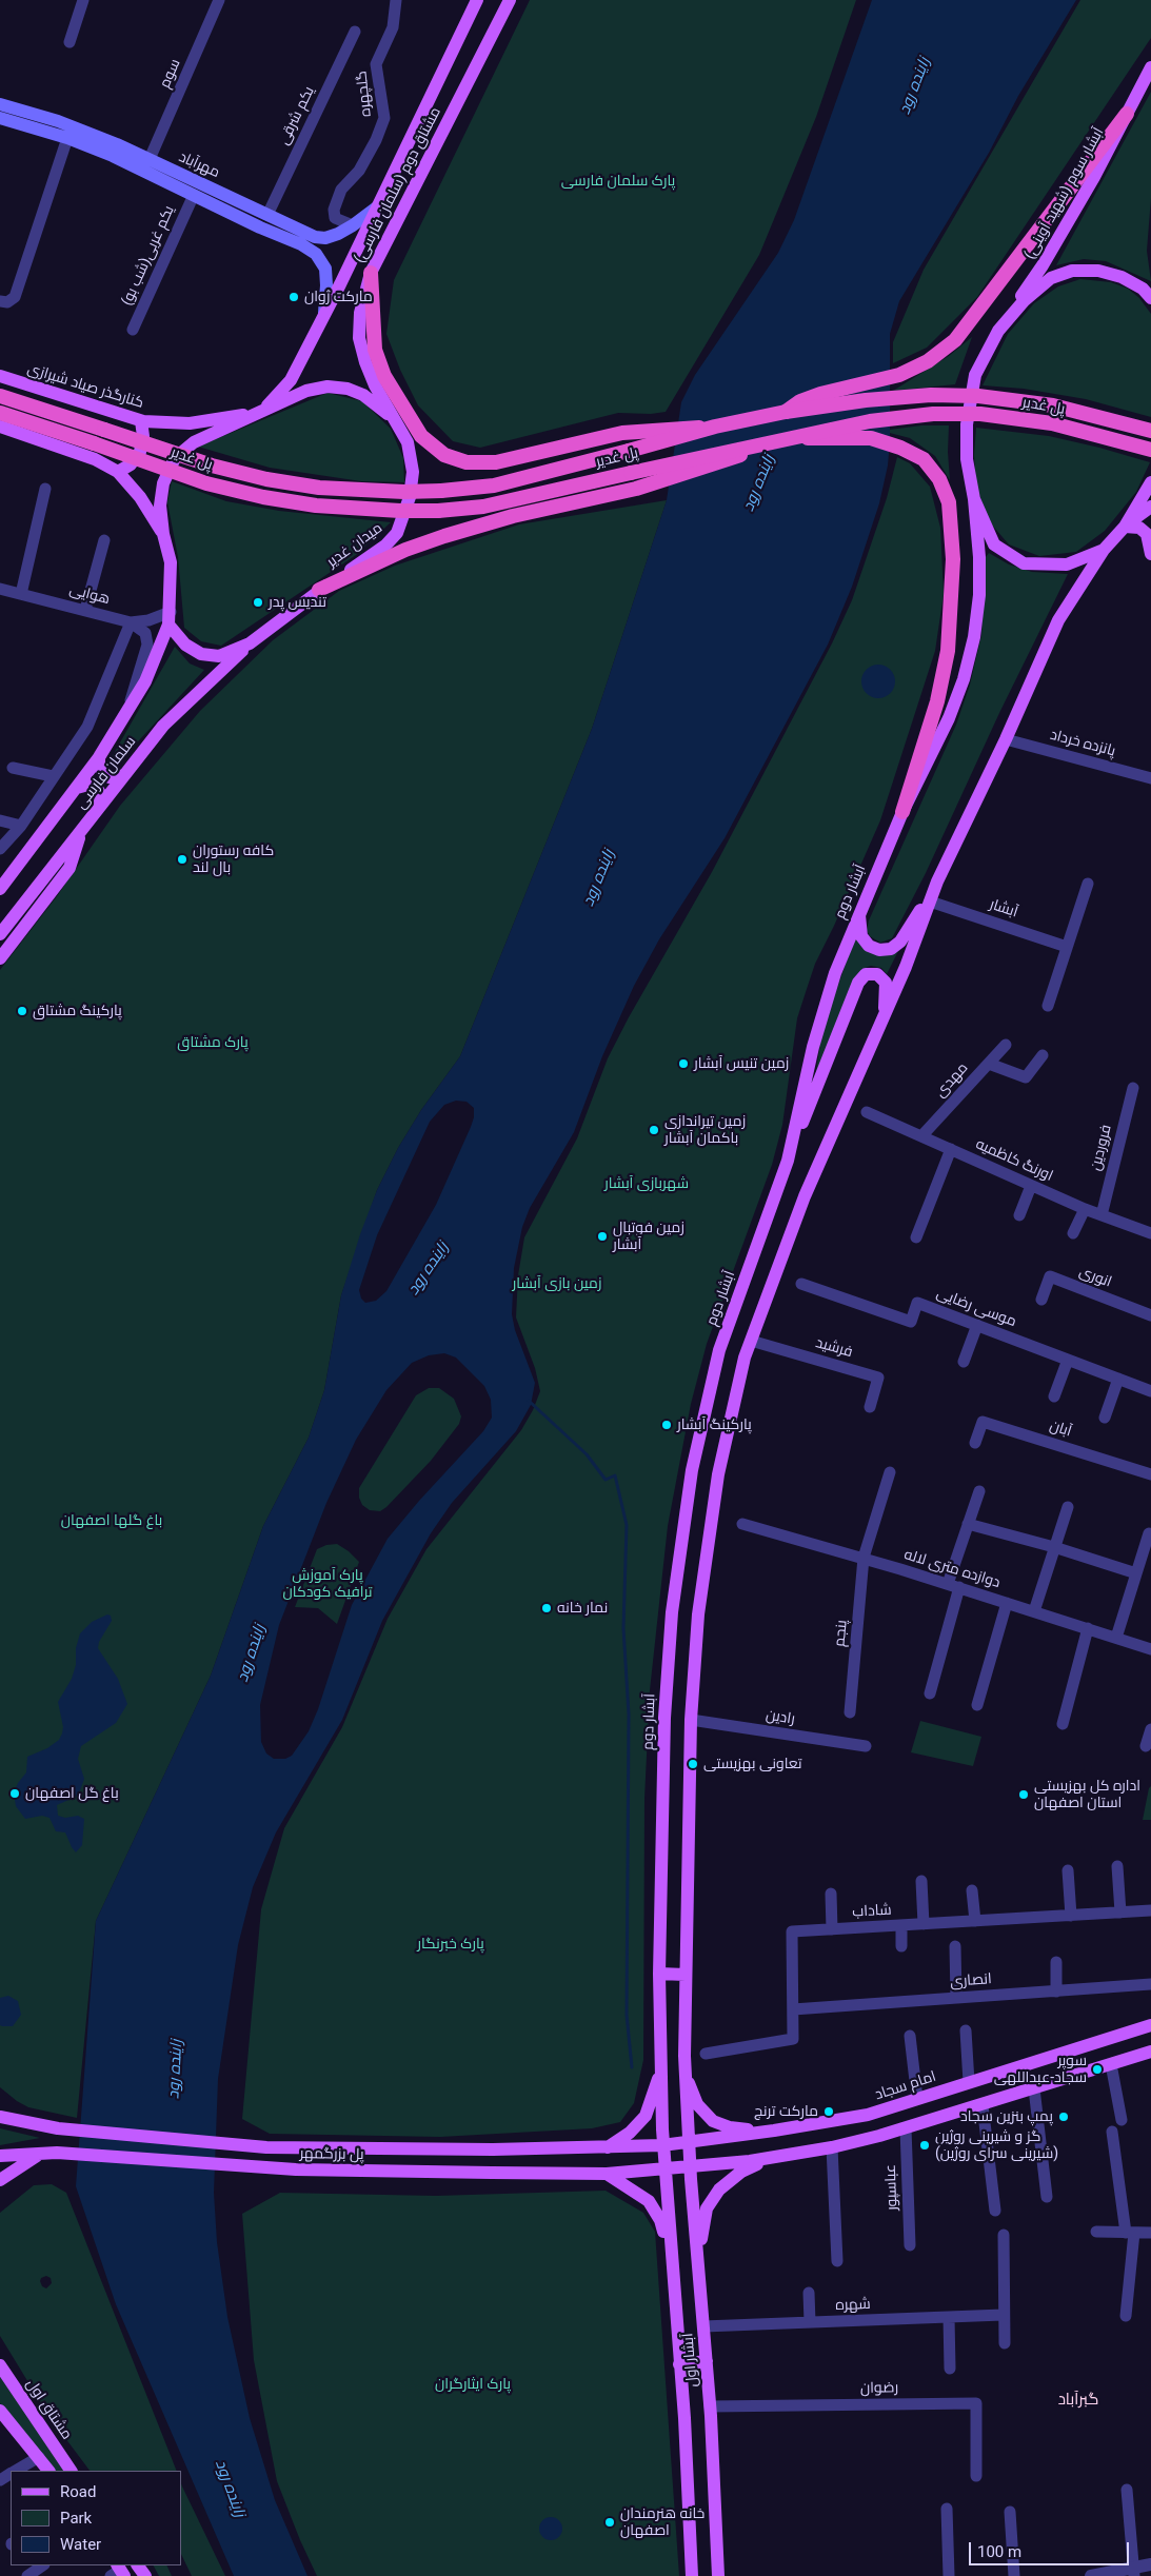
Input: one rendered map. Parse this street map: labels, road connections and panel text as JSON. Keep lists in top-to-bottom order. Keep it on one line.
{"streets":{"highway":["پل غدیر"],"main road":["مهرآباد","مشتاق دوم (سلمان فارسی)","آبشار سوم (شهید آوینی)","کنارگذر صیاد شیرازی","میدان غدیر","سلمان فارسی","آبشار دوم","امام سجاد","پل بزرگمهر","آبشار اول","مشتاق اول"],"street":["سوم","گلچهره","یکم شرقی","یکم غربی(شب بو)","هوایی","پانزده خرداد","آبشار","مهدی","فروردین","اورنگ کاظمیه","انوری","موسی رضایی","فرشید","آبان","دوازده متری لاله","پنجم","رادین","شاداب","انصاری","عباسپور","شهره","رضوان"]},"crossings":[["سوم","مهرآباد"],["یکم شرقی","مهرآباد"],["مهرآباد","مشتاق دوم (سلمان فارسی)"],["مهرآباد","یکم غربی(شب بو)"],["مشتاق دوم (سلمان فارسی)","کنارگذر صیاد شیرازی"],["مشتاق دوم (سلمان فارسی)","میدان غدیر"],["کنارگذر صیاد شیرازی","میدان غدیر"],["میدان غدیر","هوایی"],["میدان غدیر","سلمان فارسی"],["هوایی","سلمان فارسی"],["آبشار دوم","امام سجاد"],["آبشار دوم","پل بزرگمهر"],["آبشار دوم","آبشار اول"],["مهدی","اورنگ کاظمیه"],["فروردین","اورنگ کاظمیه"],["دوازده متری لاله","پنجم"],["شاداب","انصاری"],["امام سجاد","پل بزرگمهر"],["امام سجاد","آبشار اول"],["پل بزرگمهر","آبشار اول"],["شهره","آبشار اول"],["آبشار اول","رضوان"]],"districts":["گبرآباد"],"water":["زاینده رود"],"parks":["پارک سلمان فارسی","پارک مشتاق","شهربازی آبشار","زمین بازی آبشار","باغ گلها اصفهان","پارک آموزش ترافیک کودکان","پارک خبرنگار","پارک ایثارگران"],"places":["مارکت ژوان","تندیس پدر","کافه رستوران بال لند","پارکینگ مشتاق","زمین تنیس آبشار","زمین تیراندازی باکمان آبشار","زمین فوتبال آبشار","پارکینگ آبشار","نمار خانه","تعاونی بهزیستی","باغ گل اصفهان","اداره کل بهزیستی استان اصفهان","سوپر سجاد-عبداللهی","مارکت ترنج","پمپ بنزین سجاد","گز و شیرینی روژین (شیرینی سرای روژین)","خانه هنرمندان اصفهان"],"legend":["Road","Park","Water"],"scale_bar":"100 m"}
